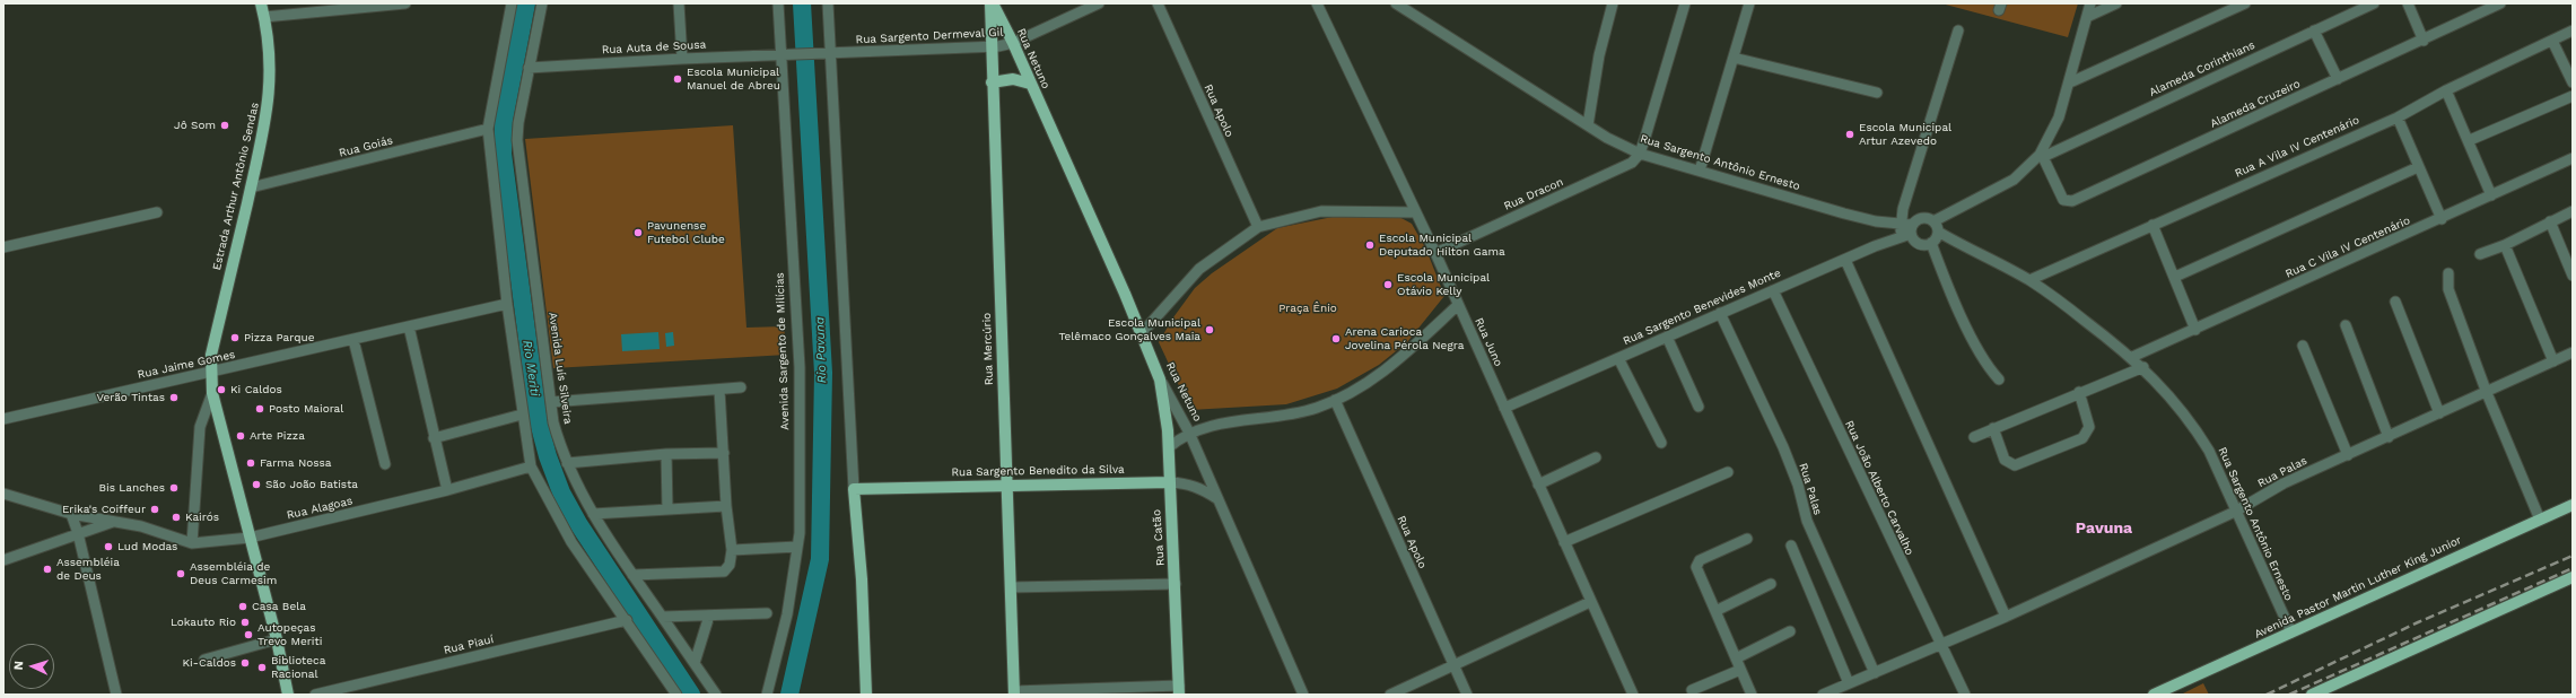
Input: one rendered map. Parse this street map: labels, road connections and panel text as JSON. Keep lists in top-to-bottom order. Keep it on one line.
{"streets":{"main road":["Rua Netuno","Estrada Arthur Antônio Sendas","Rua Mercúrio","Rua Sargento Benedito da Silva","Rua Catão","Avenida Pastor Martin Luther King Junior"],"street":["Rua Sargento Dermeval Gil","Rua Auta de Sousa","Alameda Corinthians","Alameda Cruzeiro","Rua Apolo","Rua Goiás","Rua A Vila IV Centenário","Rua Sargento Antônio Ernesto","Rua Dracon","Rua C Vila IV Centenário","Rua Sargento Benevides Monte","Rua Juno","Avenida Sargento de Milícias","Rua Jaime Gomes","Avenida Luís Silveira","Rua Palas","Rua João Alberto Carvalho","Rua Alagoas","Rua Piauí"]},"crossings":[["Rua Sargento Dermeval Gil","Rua Auta de Sousa"],["Rua Sargento Dermeval Gil","Rua Netuno"],["Rua Sargento Dermeval Gil","Rua Mercúrio"],["Rua Sargento Dermeval Gil","Avenida Sargento de Milícias"],["Rua Auta de Sousa","Avenida Sargento de Milícias"],["Rua Auta de Sousa","Avenida Luís Silveira"],["Rua Netuno","Rua Mercúrio"],["Rua Netuno","Rua Sargento Benedito da Silva"],["Rua Netuno","Rua Catão"],["Alameda Corinthians","Alameda Cruzeiro"],["Rua Goiás","Estrada Arthur Antônio Sendas"],["Rua A Vila IV Centenário","Rua Sargento Antônio Ernesto"],["Rua Sargento Antônio Ernesto","Rua Dracon"],["Rua Sargento Antônio Ernesto","Rua C Vila IV Centenário"],["Rua Sargento Antônio Ernesto","Rua Sargento Benevides Monte"],["Rua Sargento Antônio Ernesto","Rua Palas"],["Rua Sargento Antônio Ernesto","Avenida Pastor Martin Luther King Junior"],["Estrada Arthur Antônio Sendas","Rua Jaime Gomes"],["Estrada Arthur Antônio Sendas","Rua Alagoas"],["Rua Dracon","Rua Juno"],["Rua Sargento Benevides Monte","Rua Juno"],["Rua Sargento Benevides Monte","Rua Palas"],["Rua Sargento Benevides Monte","Rua João Alberto Carvalho"],["Rua Mercúrio","Rua Sargento Benedito da Silva"],["Rua Sargento Benedito da Silva","Rua Catão"],["Rua Palas","Rua João Alberto Carvalho"]],"districts":["Pavuna"],"water":["Rio Pavuna","Rio Meriti"],"parks":["Praça Ênio"],"places":["Escola Municipal Manuel de Abreu","Jô Som","Escola Municipal Artur Azevedo","Pavunense Futebol Clube","Escola Municipal Deputado Hilton Gama","Escola Municipal Otávio Kelly","Escola Municipal Telêmaco Gonçalves Maia","Pizza Parque","Arena Carioca Jovelina Pérola Negra","Ki Caldos","Verão Tintas","Posto Maioral","Arte Pizza","Farma Nossa","São João Batista","Bis Lanches","Erika's Coiffeur","Kairós","Lud Modas","Assembléia de Deus","Assembléia de Deus Carmesim","Casa Bela","Lokauto Rio","Autopeças Trevo Meriti","Ki-Caldos","Biblioteca Racional"],"north":"left"}
